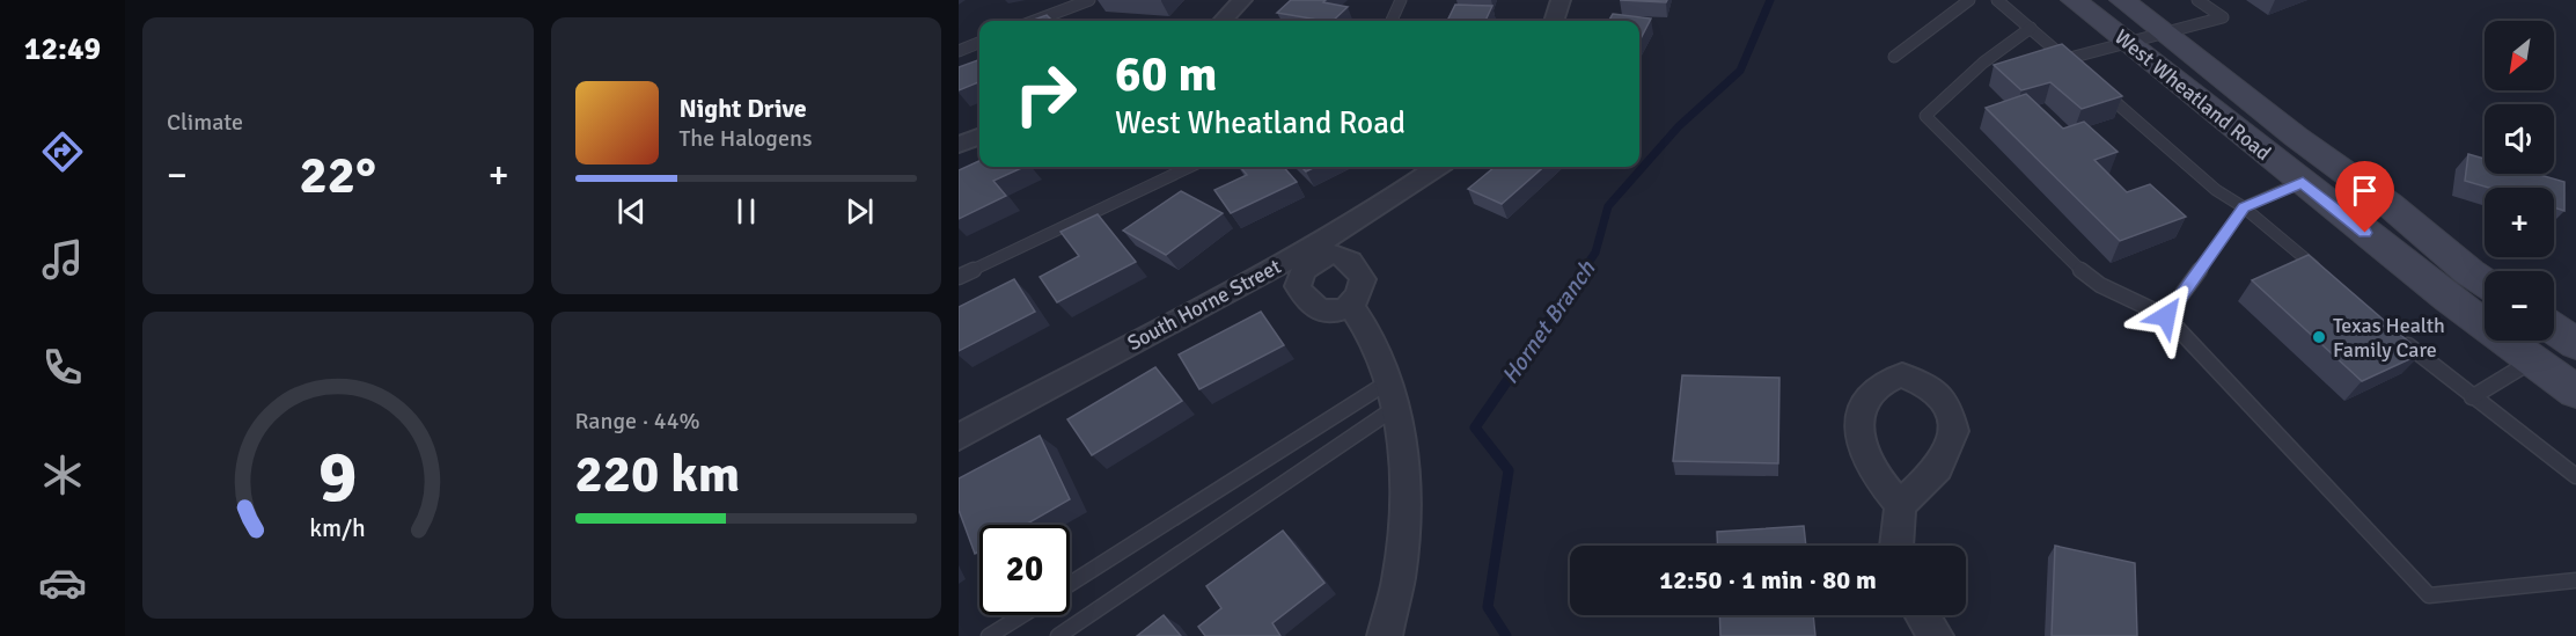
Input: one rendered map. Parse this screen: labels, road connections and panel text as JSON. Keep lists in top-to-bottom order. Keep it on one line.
{"streets":{"main road":["West Wheatland Road"],"street":["South Horne Street"]},"water":["Hornet Branch"],"places":["Texas Health Family Care"],"north":"bottom left","page":{"tabs":"12:49","tile":["Climate",["Range · 44%","220 km"]],"map_buttons":["+","−"],"turn":["60 m","West Wheatland Road"],"song":["Night Drive","The Halogens"],"heat":["−","22°","+"],"limit":"20","trip":"12:50 · 1 min · 80 m","gauge":["9","km/h"]}}
